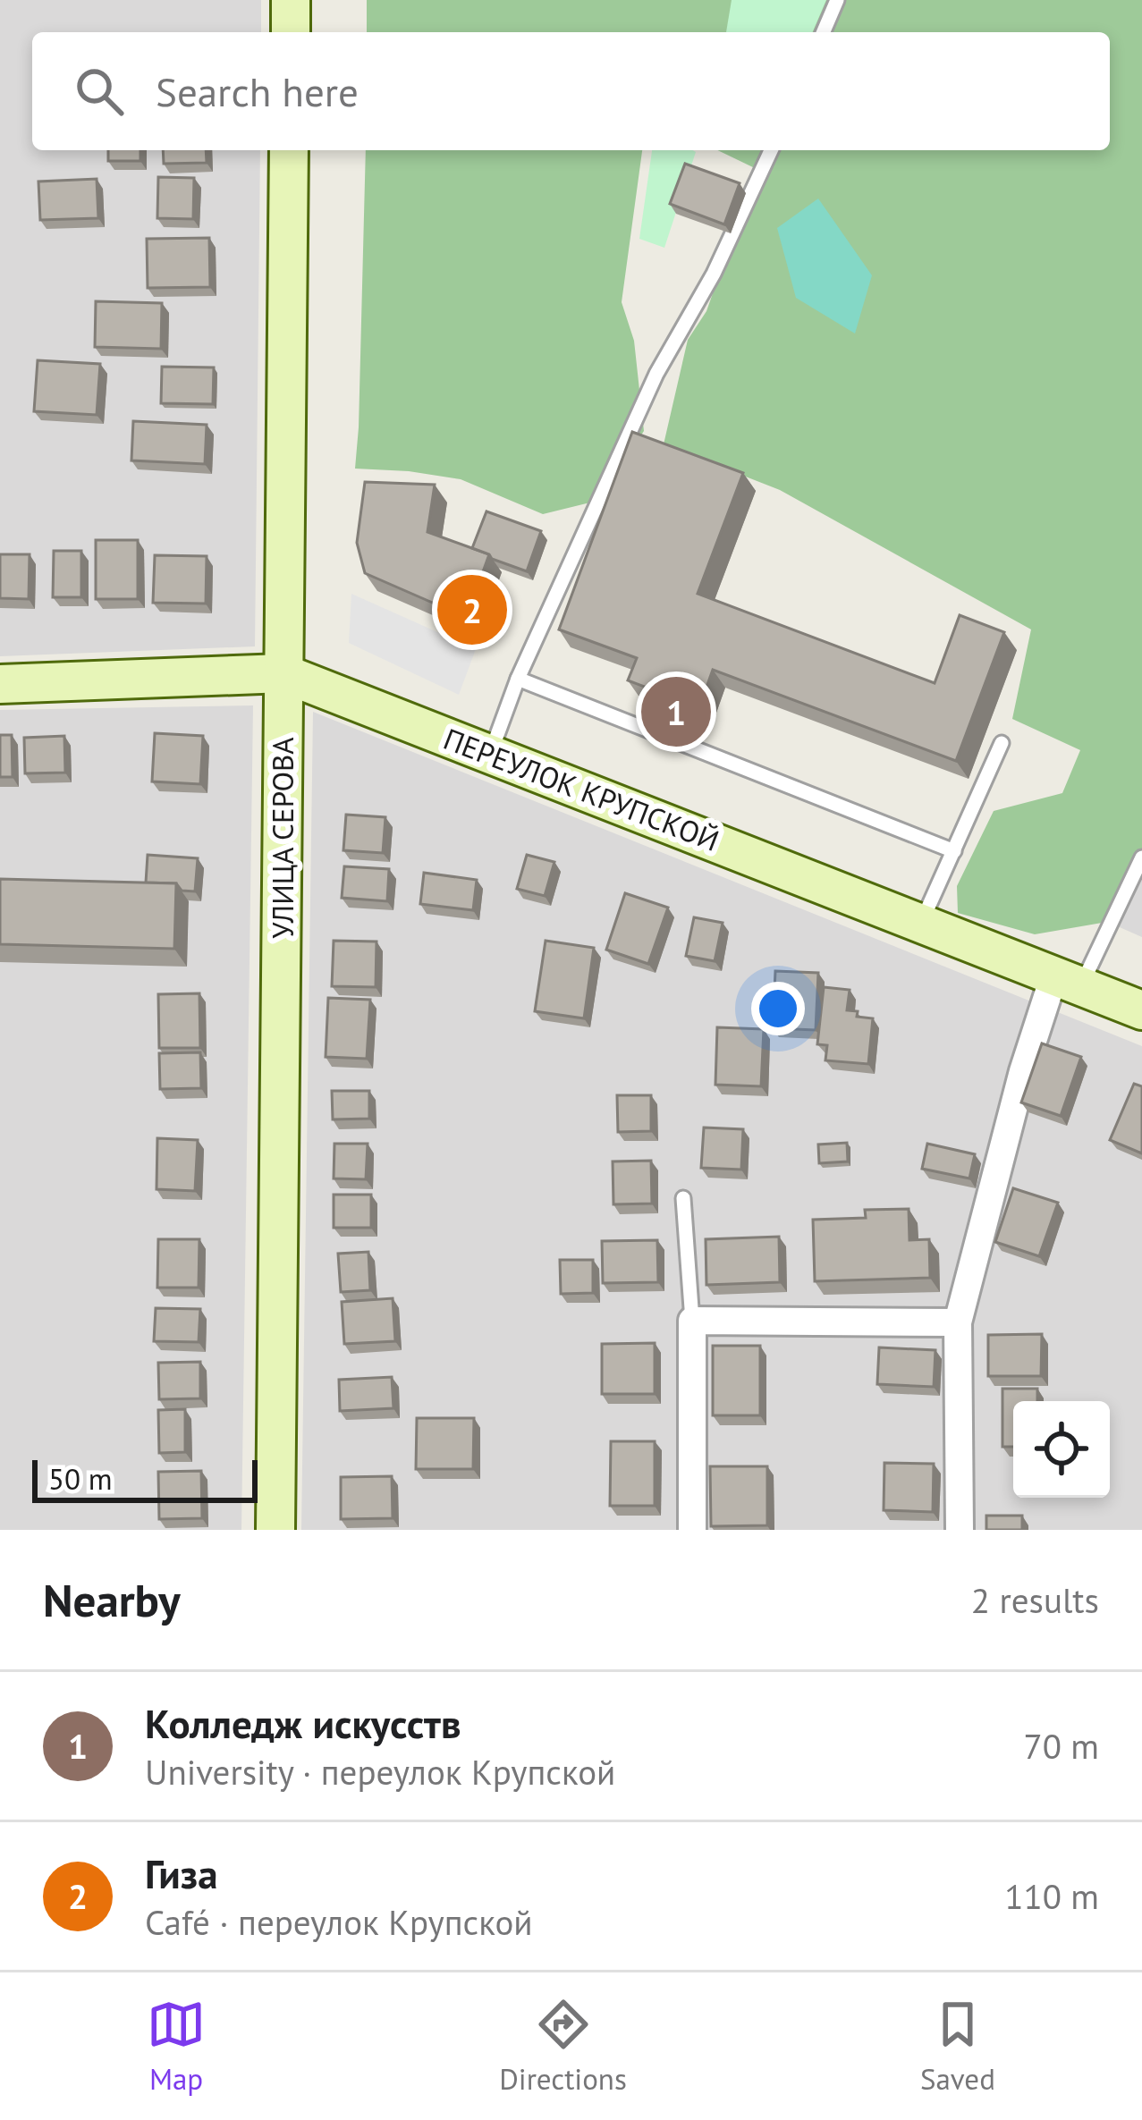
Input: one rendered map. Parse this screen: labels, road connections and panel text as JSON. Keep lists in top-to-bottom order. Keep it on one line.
{"streets":{"main road":["ПЕРЕУЛОК КРУПСКОЙ","УЛИЦА СЕРОВА"]},"crossings":[["ПЕРЕУЛОК КРУПСКОЙ","УЛИЦА СЕРОВА"]],"scale_bar":"50 m","page":{"search":"Search here","pins":["2","1"],"scale":"50 m","heading":["Nearby","2 results"],"list":[{"mark":"1","name":"Колледж искусств","note":"University · переулок Крупской","value":"70 m"},{"mark":"2","name":"Гиза","note":"Café · переулок Крупской","value":"110 m"}],"nav":["Map","Directions","Saved"]}}
